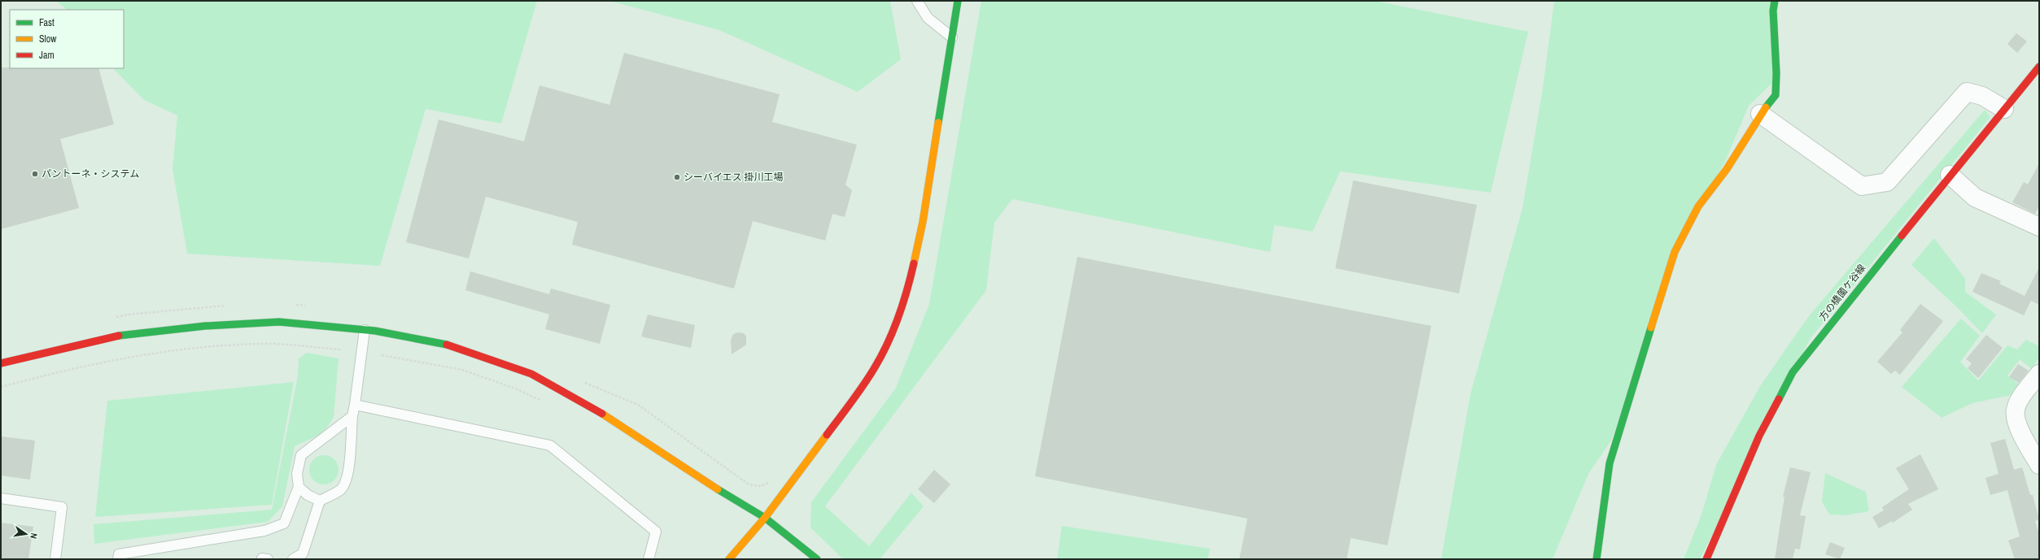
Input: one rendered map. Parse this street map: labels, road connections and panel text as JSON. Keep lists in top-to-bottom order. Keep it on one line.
{"streets":{"street":["方の橋薗ケ谷線"]},"places":["パントーネ・システム","シーバイエス 掛川工場"],"legend":["Fast","Slow","Jam"],"north":"right"}
